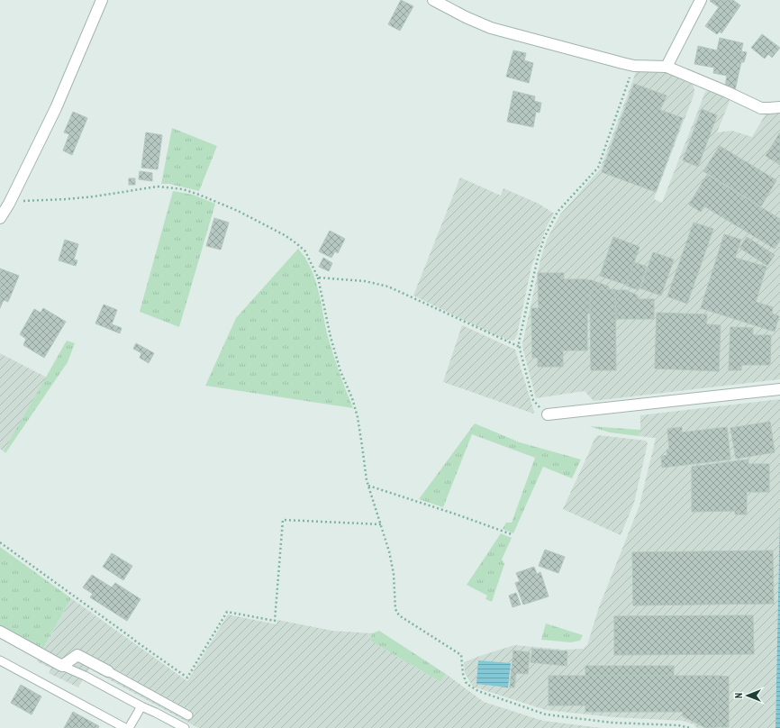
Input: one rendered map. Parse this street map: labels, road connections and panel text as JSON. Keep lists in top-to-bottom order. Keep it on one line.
{"north":"left"}
